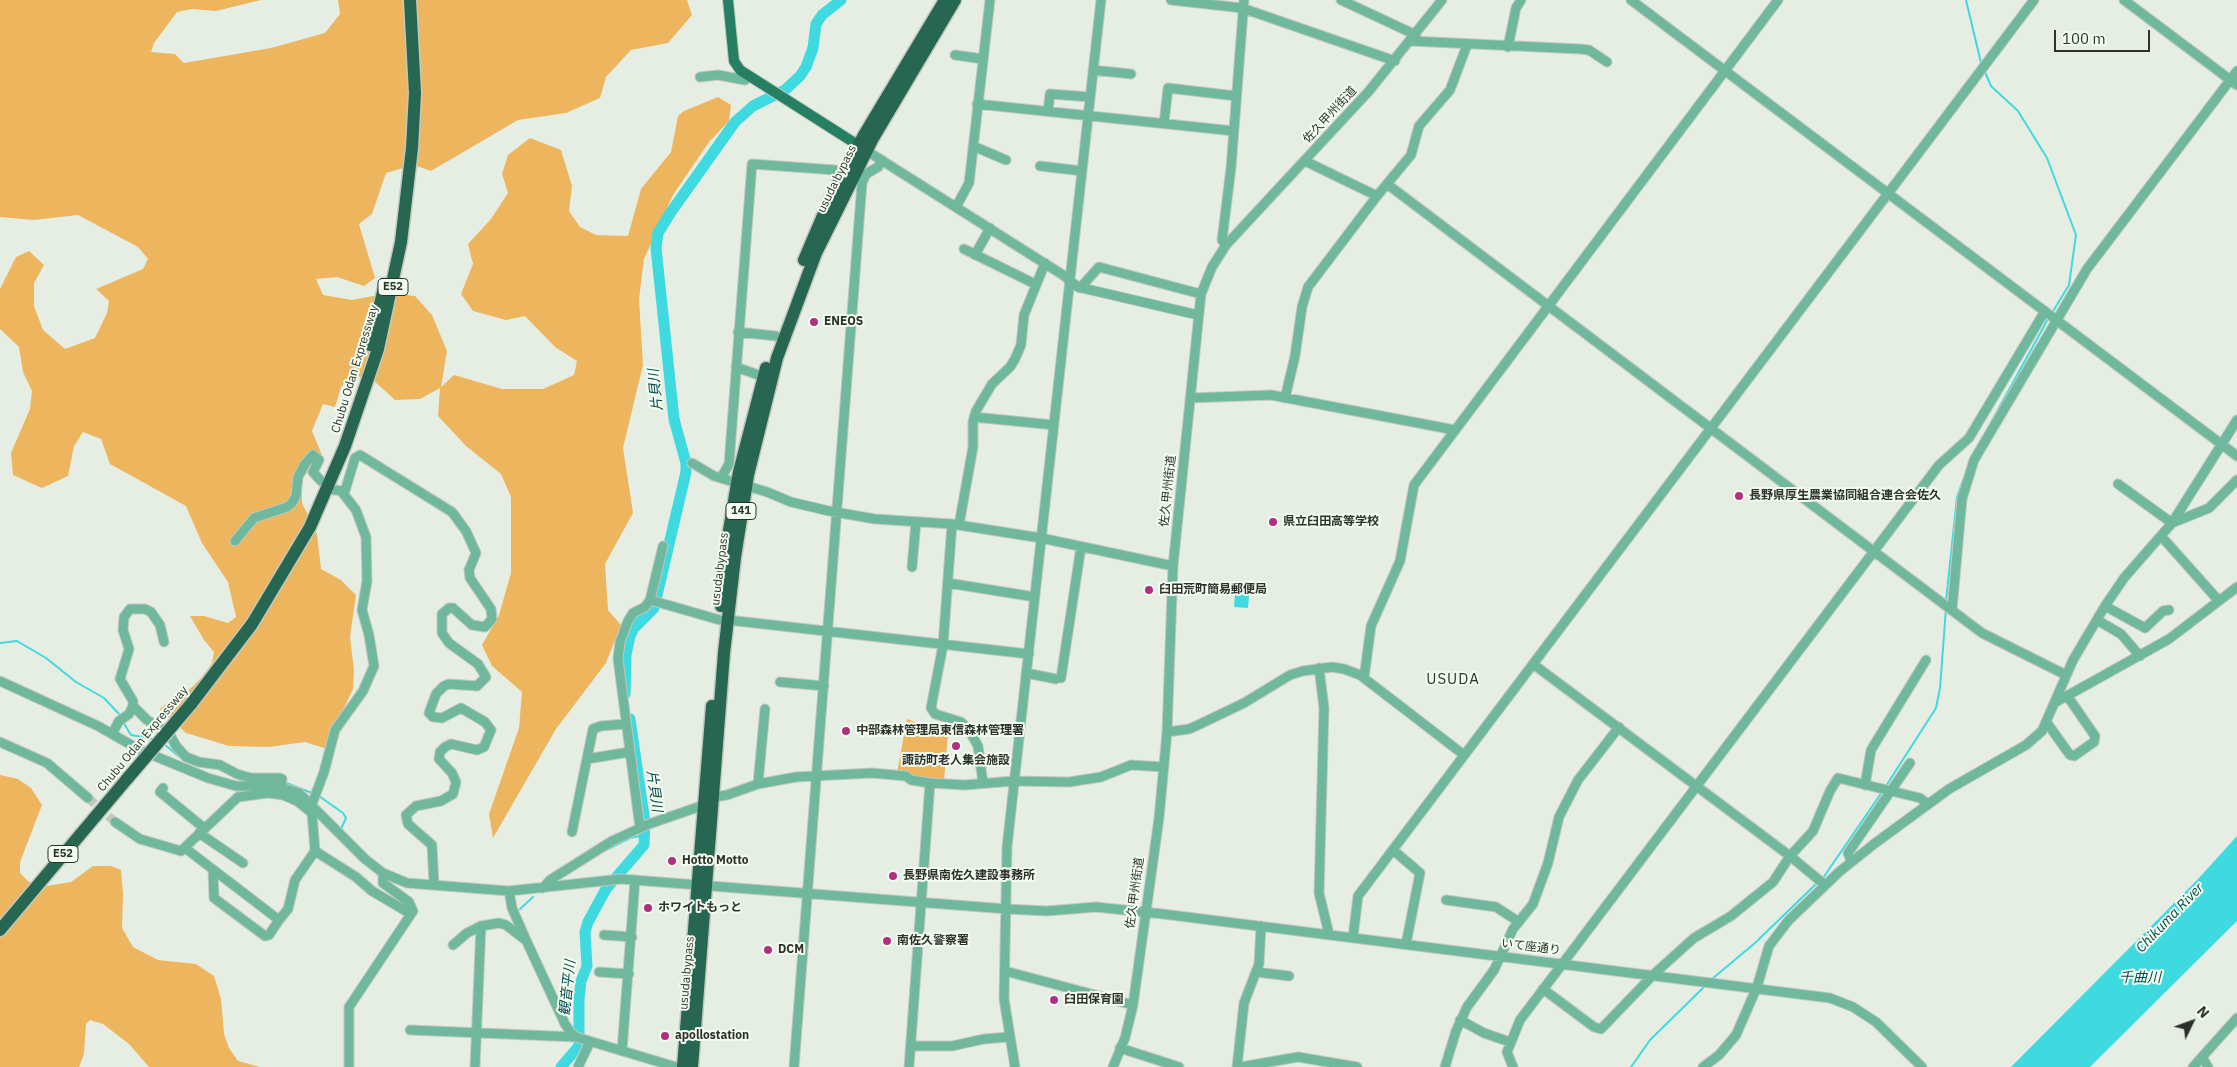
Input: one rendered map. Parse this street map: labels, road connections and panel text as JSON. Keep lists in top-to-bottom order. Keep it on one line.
{"streets":{"highway":["usuda bypass","E52","Chubu Odan Expressway","141"],"street":["佐久甲州街道","いて座通り"]},"crossings":[["佐久甲州街道","いて座通り"],["usuda bypass","いて座通り"]],"districts":["USUDA"],"water":["片貝川","Chikuma River","千曲川","観音平川"],"places":["ENEOS","長野県厚生農業協同組合連合会佐久","県立臼田高等学校","臼田荒町簡易郵便局","中部森林管理局東信森林管理署","諏訪町老人集会施設","Hotto Motto","長野県南佐久建設事務所","ホワイトもっと","南佐久警察署","DCM","臼田保育園","apollostation"],"scale_bar":"100 m","north":"top right"}
